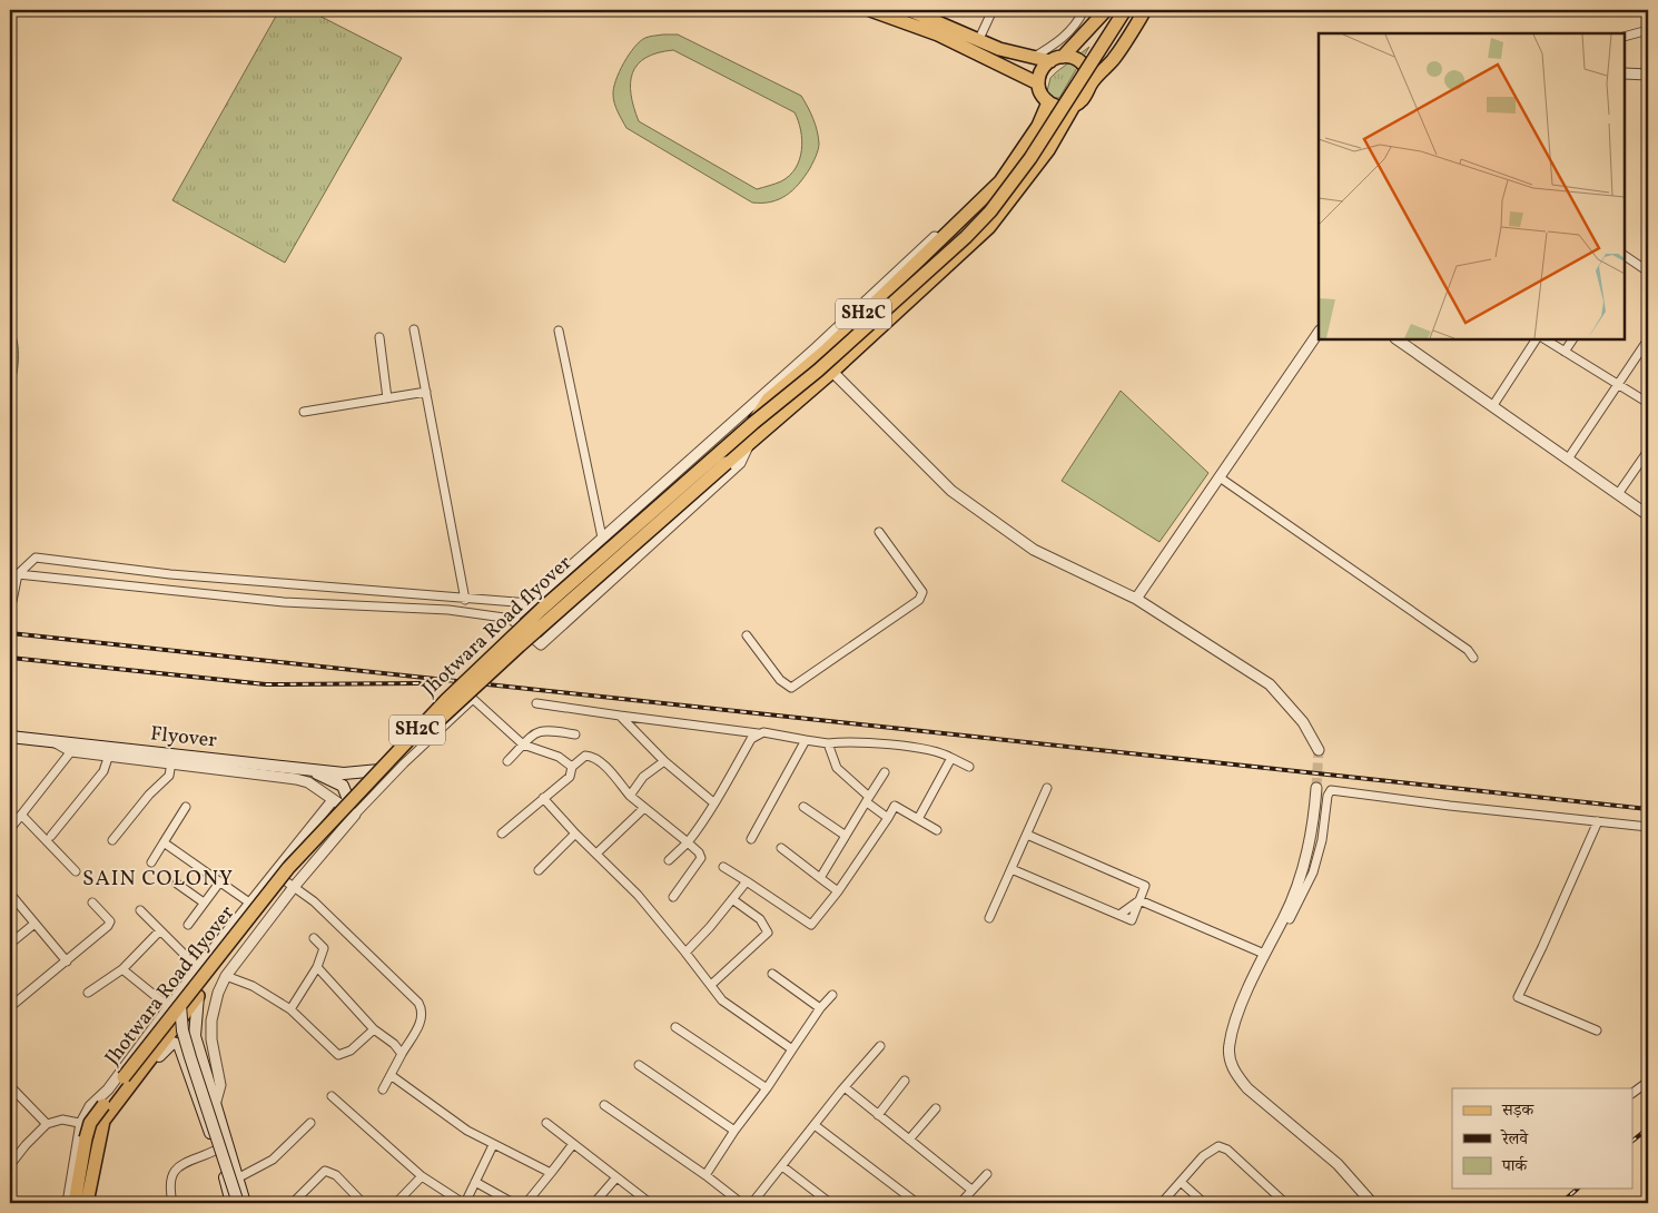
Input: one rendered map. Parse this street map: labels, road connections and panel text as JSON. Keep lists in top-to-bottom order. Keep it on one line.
{"streets":{"main road":["SH2C","Jhotwara Road flyover","Flyover"]},"crossings":[["SH2C","Jhotwara Road flyover"],["Jhotwara Road flyover","Flyover"]],"districts":["SAIN COLONY"],"legend":["सड़क","रेलवे","पार्क"]}
